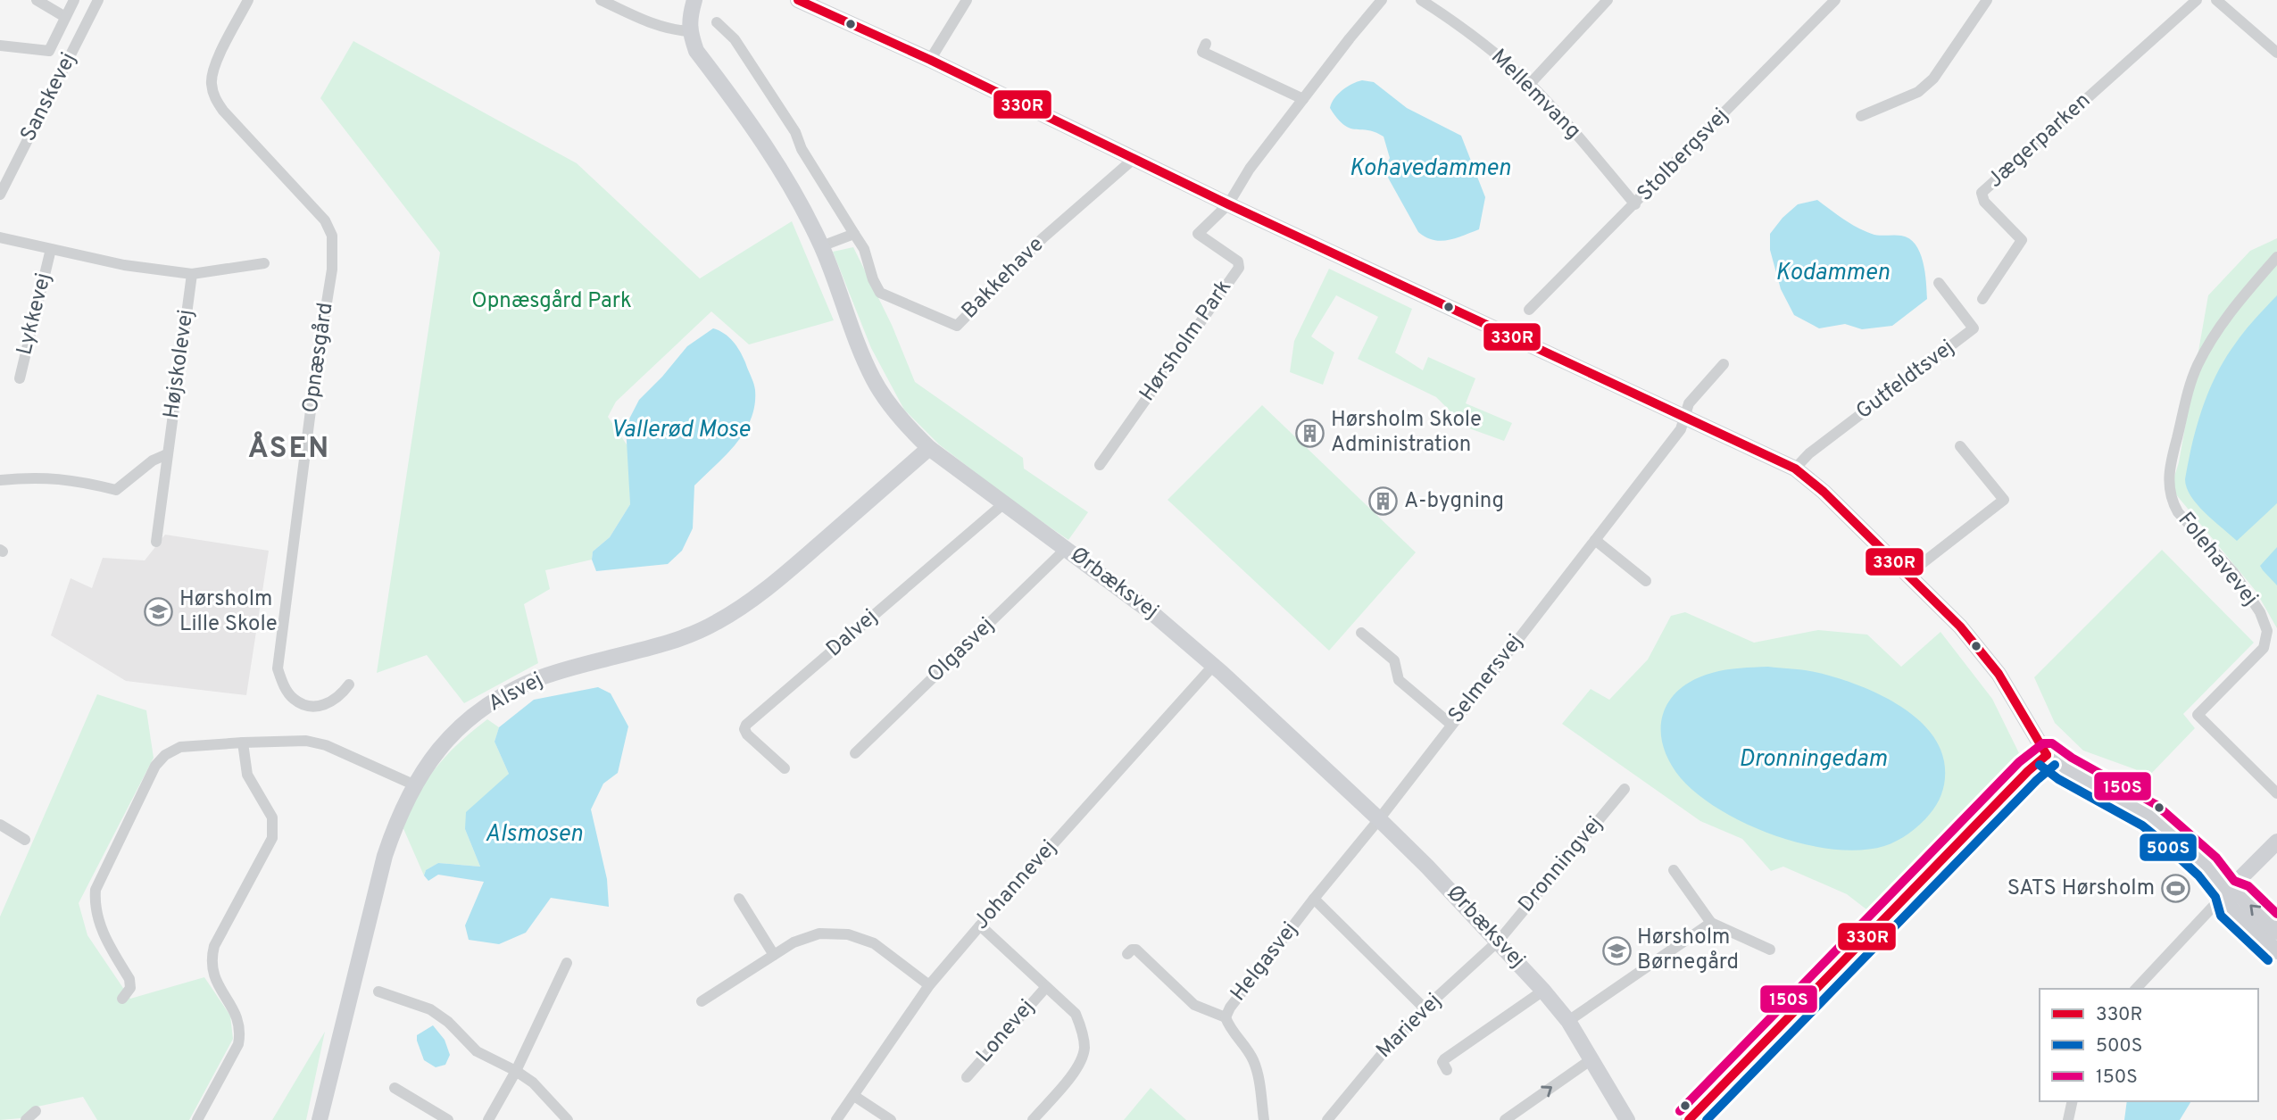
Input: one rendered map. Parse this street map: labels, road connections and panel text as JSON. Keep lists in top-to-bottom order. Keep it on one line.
{"streets":{"street":["Mellemvang","Sanskevej","Jægerparken","Stolbergsvej","Bakkehave","Lykkevej","Hørsholm Park","Opnæsgård","Højskolevej","Gutfeldtsvej","Folehavevej","Ørbæksvej","Dalvej","Olgasvej","Selmersvej","Alsvej","Dronningvej","Johannevej","Helgasvej","Marievej","Lonevej"]},"crossings":[["Mellemvang","Stolbergsvej"],["Ørbæksvej","Dalvej"],["Ørbæksvej","Olgasvej"],["Ørbæksvej","Selmersvej"],["Ørbæksvej","Alsvej"],["Ørbæksvej","Dronningvej"],["Ørbæksvej","Johannevej"],["Ørbæksvej","Helgasvej"],["Ørbæksvej","Marievej"],["Selmersvej","Helgasvej"],["Dronningvej","Marievej"],["Helgasvej","Marievej"]],"districts":["ÅSEN"],"water":["Kohavedammen","Kodammen","Vallerød Mose","Dronningedam","Alsmosen"],"parks":["Opnæsgård Park"],"places":{"building":["Hørsholm Skole Administration","A-bygning"],"school or university":["Hørsholm Lille Skole","Hørsholm Børnegård"],"sports":["SATS Hørsholm"]},"lines":["transit line 330R","transit line 150S","transit line 500S"],"legend":["330R","500S","150S"]}
